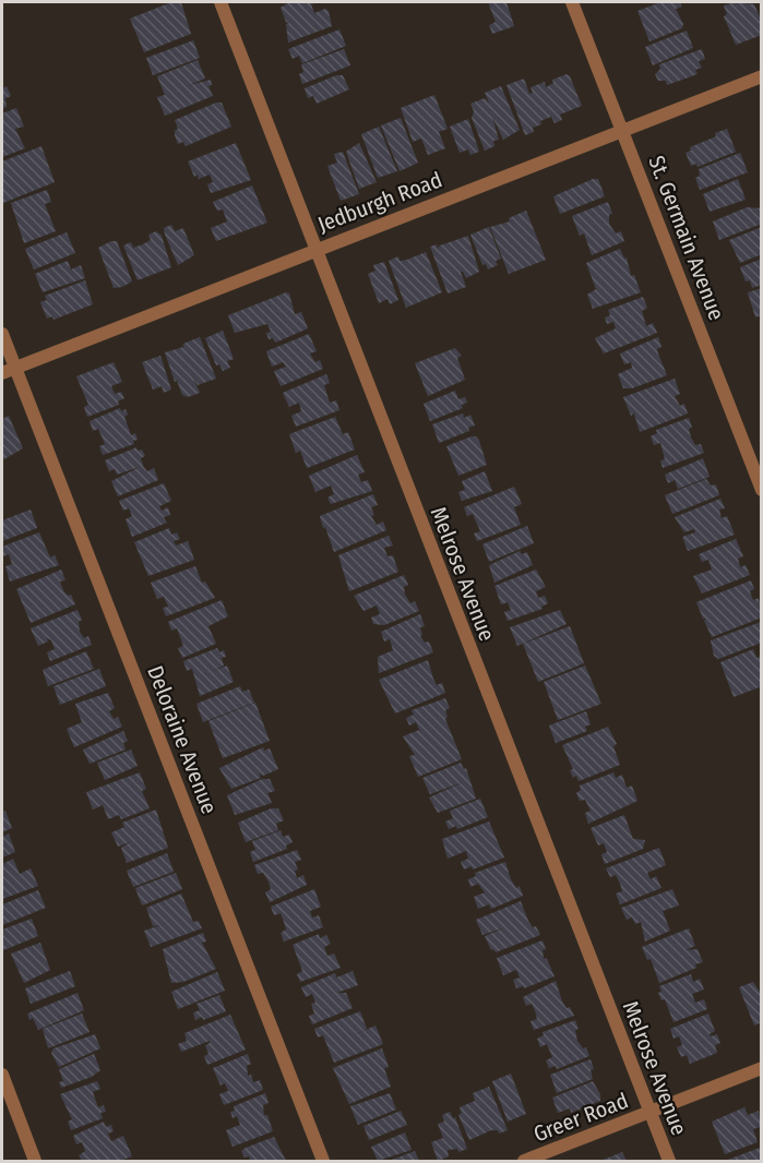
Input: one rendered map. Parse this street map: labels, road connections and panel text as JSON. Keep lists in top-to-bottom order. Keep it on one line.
{"streets":{"street":["Jedburgh Road","St. Germain Avenue","Melrose Avenue","Deloraine Avenue","Greer Road"]},"crossings":[["Jedburgh Road","St. Germain Avenue"],["Jedburgh Road","Melrose Avenue"],["Jedburgh Road","Deloraine Avenue"],["Melrose Avenue","Greer Road"]]}
